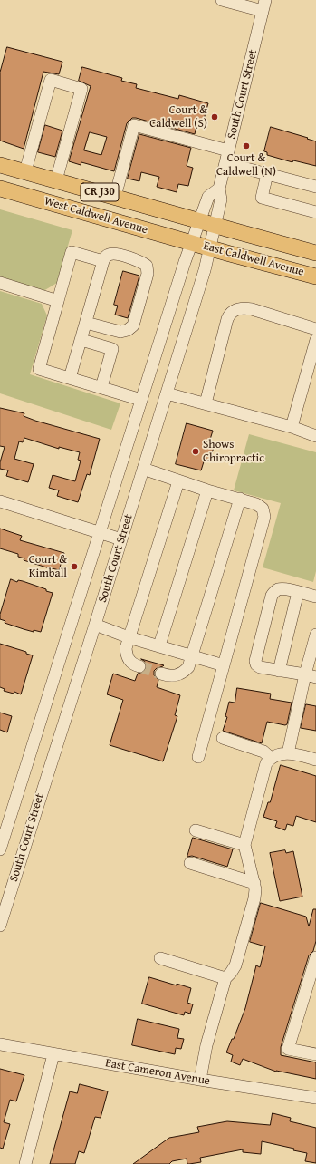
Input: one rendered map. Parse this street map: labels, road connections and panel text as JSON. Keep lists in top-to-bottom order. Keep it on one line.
{"streets":{"main road":["CR J30","West Caldwell Avenue","East Caldwell Avenue"],"street":["South Court Street","East Cameron Avenue"]},"crossings":[["South Court Street","West Caldwell Avenue"],["South Court Street","East Caldwell Avenue"],["West Caldwell Avenue","East Caldwell Avenue"]],"places":["Court & Caldwell (S)","Court & Caldwell (N)","Shows Chiropractic","Court & Kimball"]}
